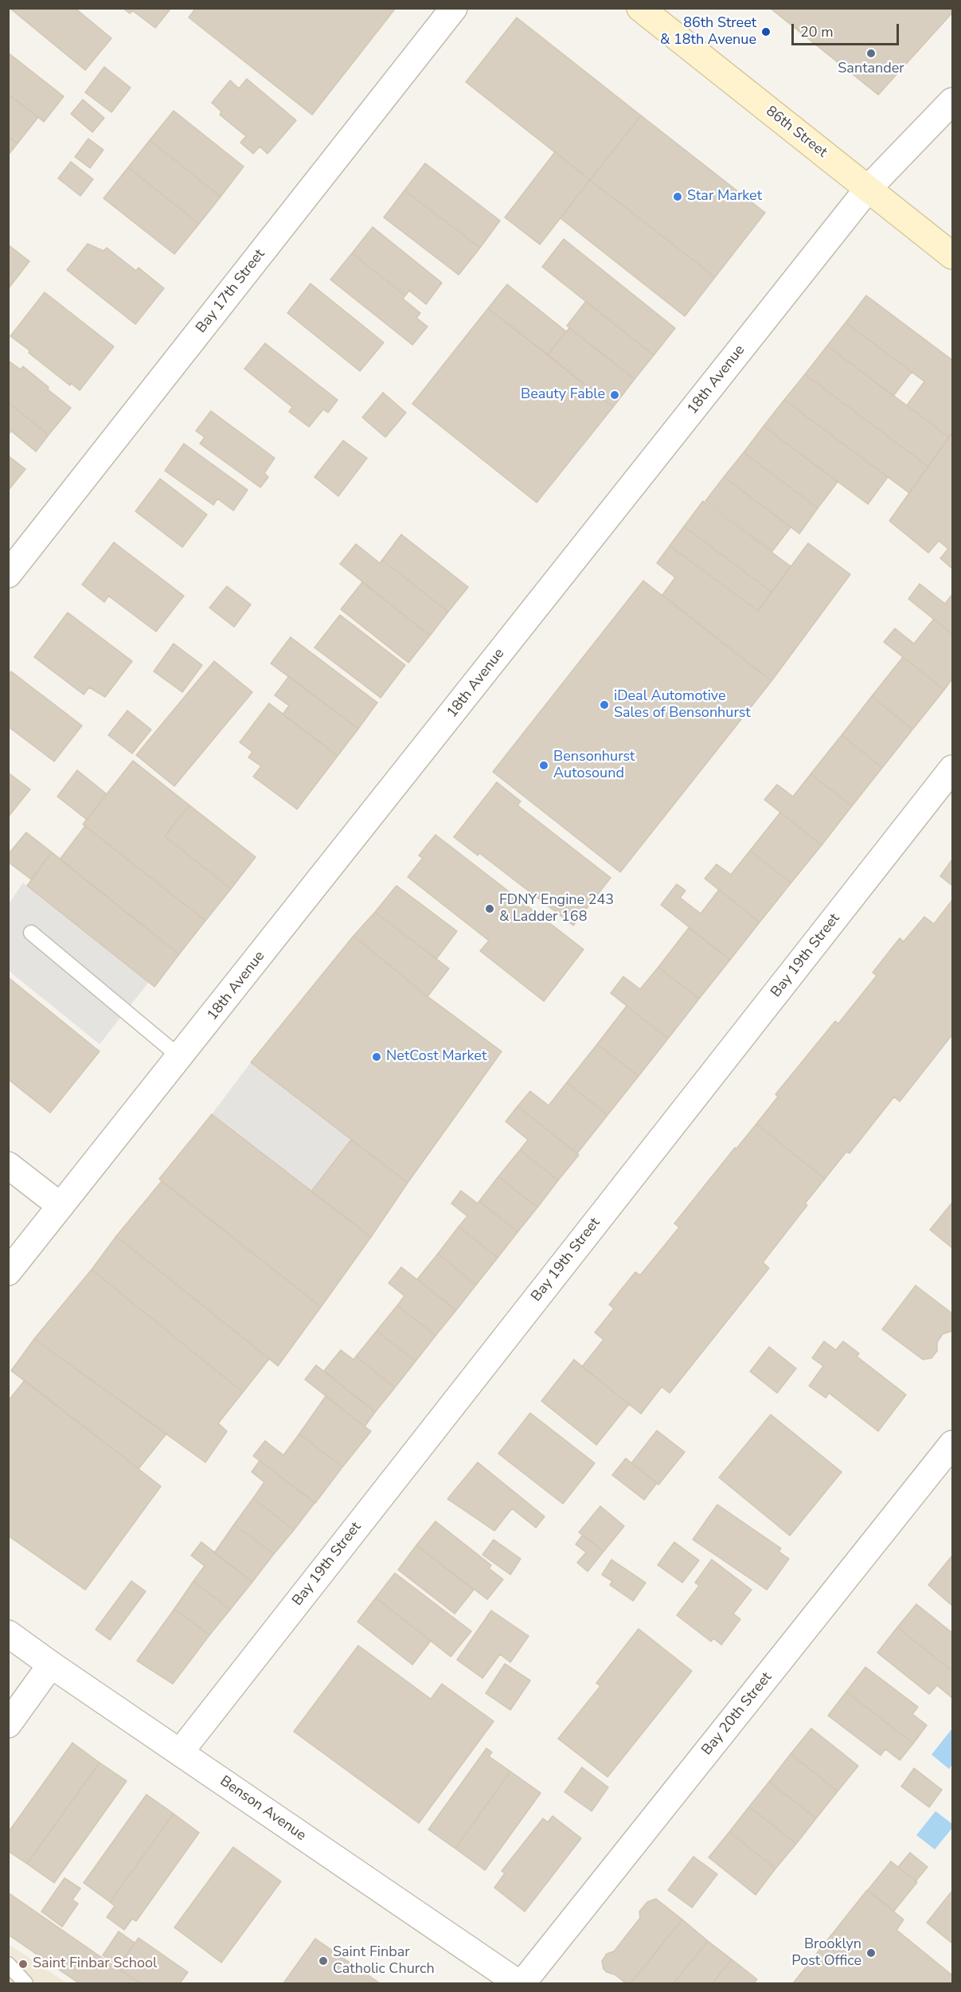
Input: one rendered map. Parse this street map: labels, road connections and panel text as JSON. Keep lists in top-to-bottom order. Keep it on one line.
{"streets":{"main road":["86th Street"],"street":["Bay 17th Street","18th Avenue","Bay 19th Street","Bay 20th Street","Benson Avenue"]},"crossings":[["86th Street","18th Avenue"],["Bay 19th Street","Benson Avenue"]],"places":["86th Street & 18th Avenue","Santander","Star Market","Beauty Fable","iDeal Automotive Sales of Bensonhurst","Bensonhurst Autosound","FDNY Engine 243 & Ladder 168","NetCost Market","Brooklyn Post Office","Saint Finbar Catholic Church","Saint Finbar School"],"scale_bar":"20 m"}
